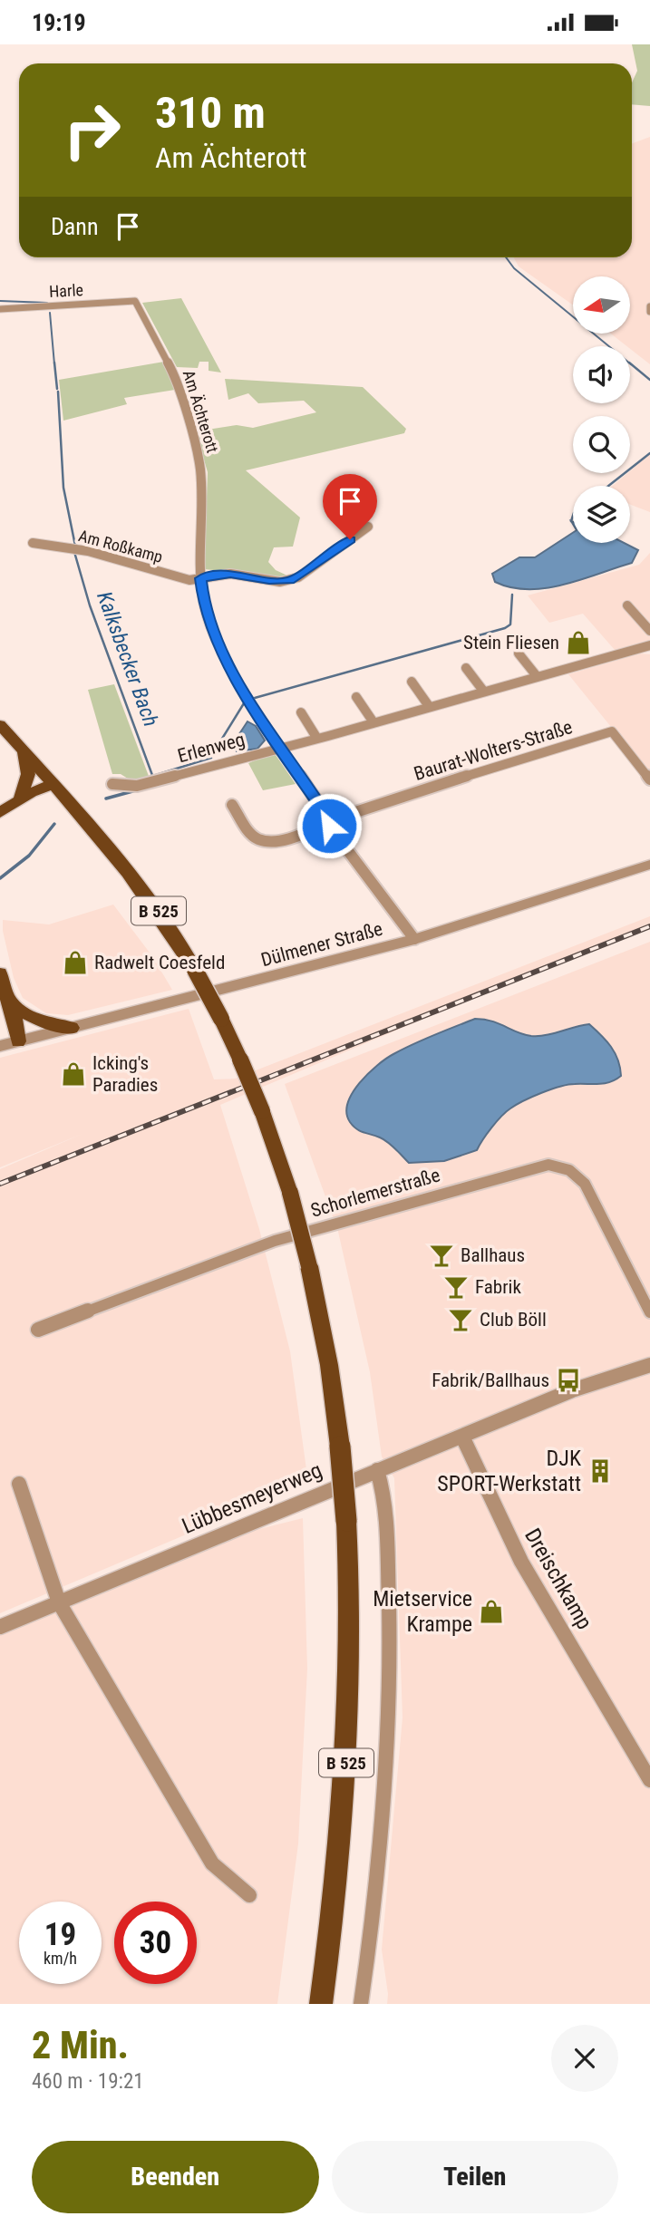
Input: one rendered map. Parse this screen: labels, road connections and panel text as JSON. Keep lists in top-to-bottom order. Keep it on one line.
{"streets":{"main road":["B 525"],"street":["Harle","Am Ächterott","Am Roßkamp","Erlenweg","Baurat-Wolters-Straße","Dülmener Straße","Schorlemerstraße","Lübbesmeyerweg","Dreischkamp"]},"crossings":[["Harle","Am Ächterott"],["Am Ächterott","Am Roßkamp"],["Am Ächterott","Erlenweg"],["Am Ächterott","Baurat-Wolters-Straße"],["Am Ächterott","Dülmener Straße"],["Lübbesmeyerweg","Dreischkamp"]],"water":["Kalksbecker Bach"],"places":{"shop":["Stein Fliesen","Radwelt Coesfeld","Icking's Paradies","Mietservice Krampe"],"bar":["Ballhaus","Fabrik","Club Böll"],"bus stop":["Fabrik/Ballhaus"],"building":["DJK SPORT-Werkstatt"]},"north":"left","page":{"status":"19:19","turn":["310 m","Am Ächterott"],"then":"Dann","speed":"19 km/h","limit":"30","heading":["2 Min.","460 m · 19:21"],"buttons":["Beenden","Teilen"]}}
